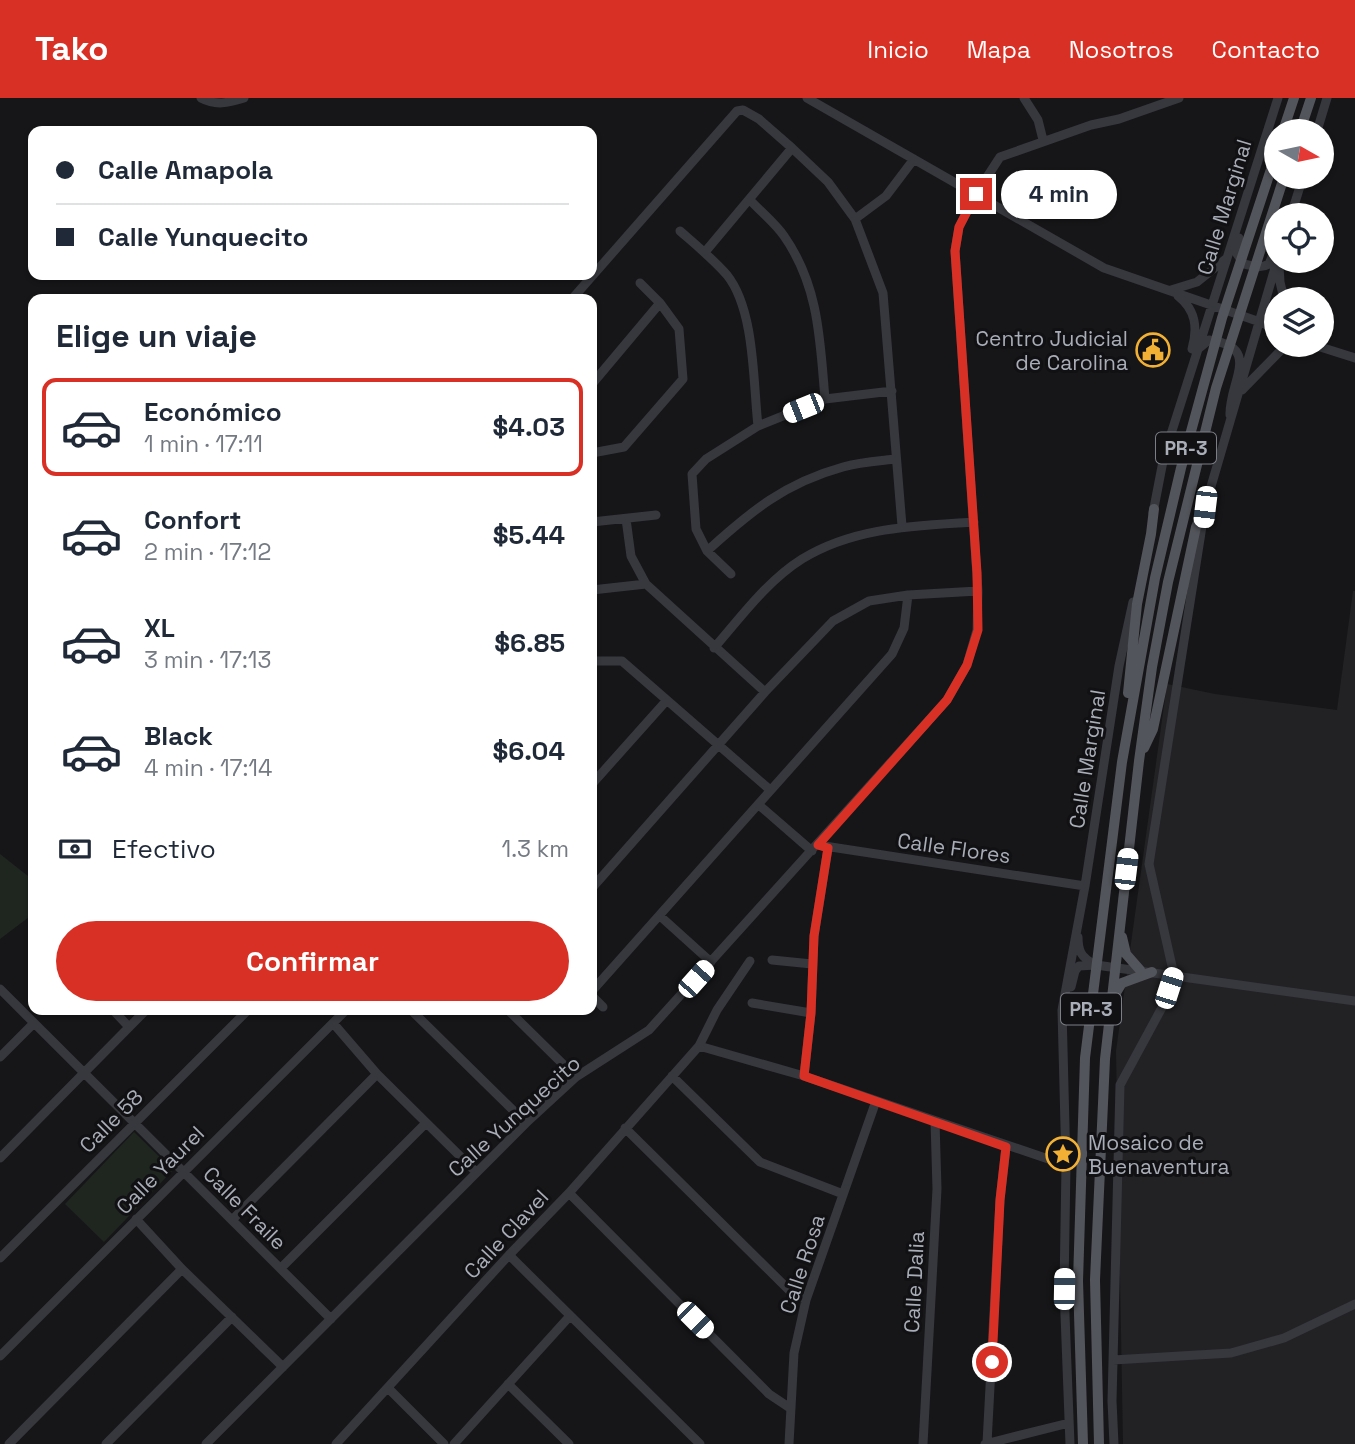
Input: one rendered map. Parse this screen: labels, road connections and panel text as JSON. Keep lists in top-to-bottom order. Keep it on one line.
{"streets":{"main road":["PR-3"],"street":["Calle Marginal","Calle Flores","Calle Yunquecito","Calle 58","Calle Yaurel","Calle Fraile","Calle Clavel","Calle Rosa","Calle Dalia"]},"crossings":[["Calle Marginal","Calle Flores"],["Calle Flores","Calle Yunquecito"],["Calle Yunquecito","Calle Fraile"],["Calle 58","Calle Fraile"],["Calle Yaurel","Calle Fraile"]],"places":{"public building":["Centro Judicial de Carolina"],"place":["Mosaico de Buenaventura"]},"north":"right","page":{"header":"Tako","nav":["Inicio","Mapa","Nosotros","Contacto"],"banner":["Calle Amapola","Calle Yunquecito"],"bubble":"4 min","heading":"Elige un viaje","list":[{"name":"Económico","note":"1 min · 17:11","value":"$4.03"},{"name":"Confort","note":"2 min · 17:12","value":"$5.44"},{"name":"XL","note":"3 min · 17:13","value":"$6.85"},{"name":"Black","note":"4 min · 17:14","value":"$6.04"}],"pay":["Efectivo","1.3 km"],"buttons":"Confirmar"}}
